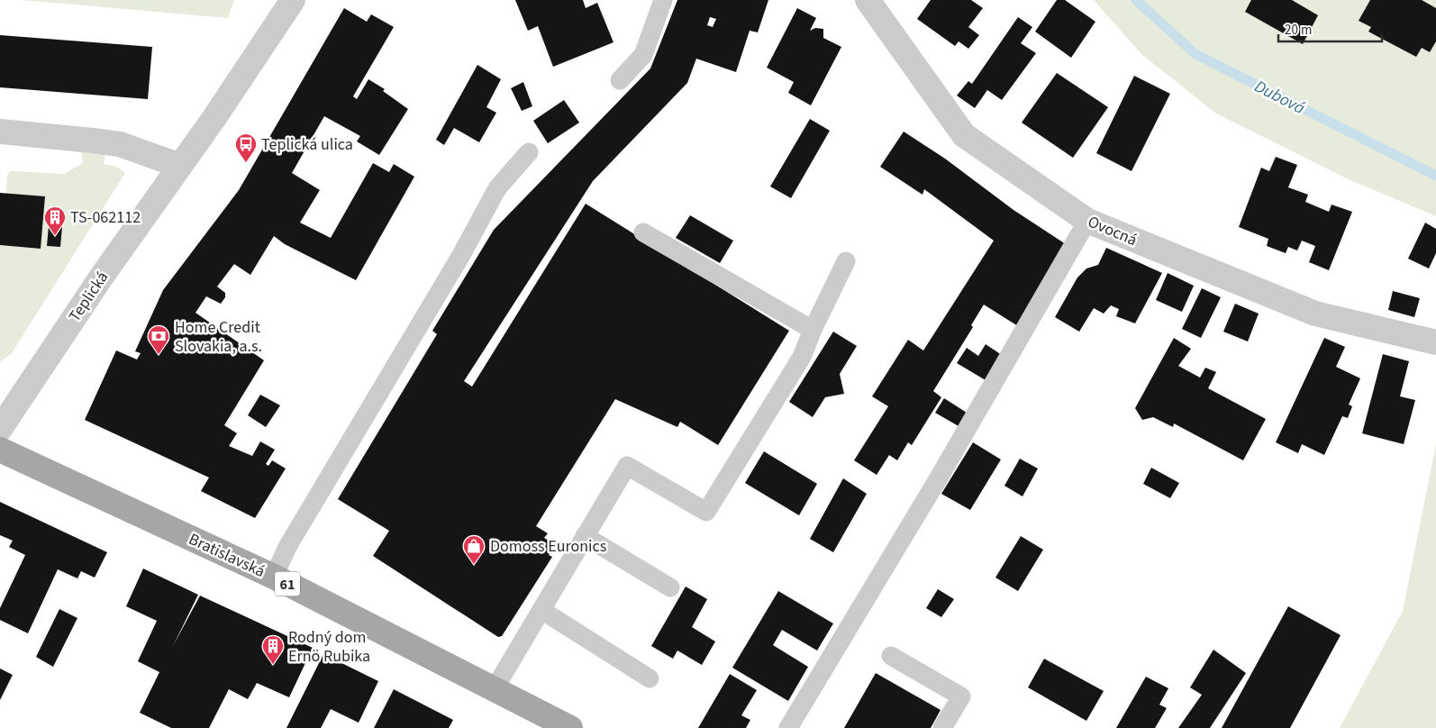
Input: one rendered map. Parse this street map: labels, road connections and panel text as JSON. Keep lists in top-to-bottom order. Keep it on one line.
{"streets":{"main road":["Bratislavská","61"],"street":["Ovocná","Teplická"]},"water":["Dubová"],"places":{"bus stop":["Teplická ulica"],"building":["TS-062112","Rodný dom Ernö Rubika"],"bank":["Home Credit Slovakia, a.s."],"shop":["Domoss Euronics"]},"scale_bar":"20 m"}
